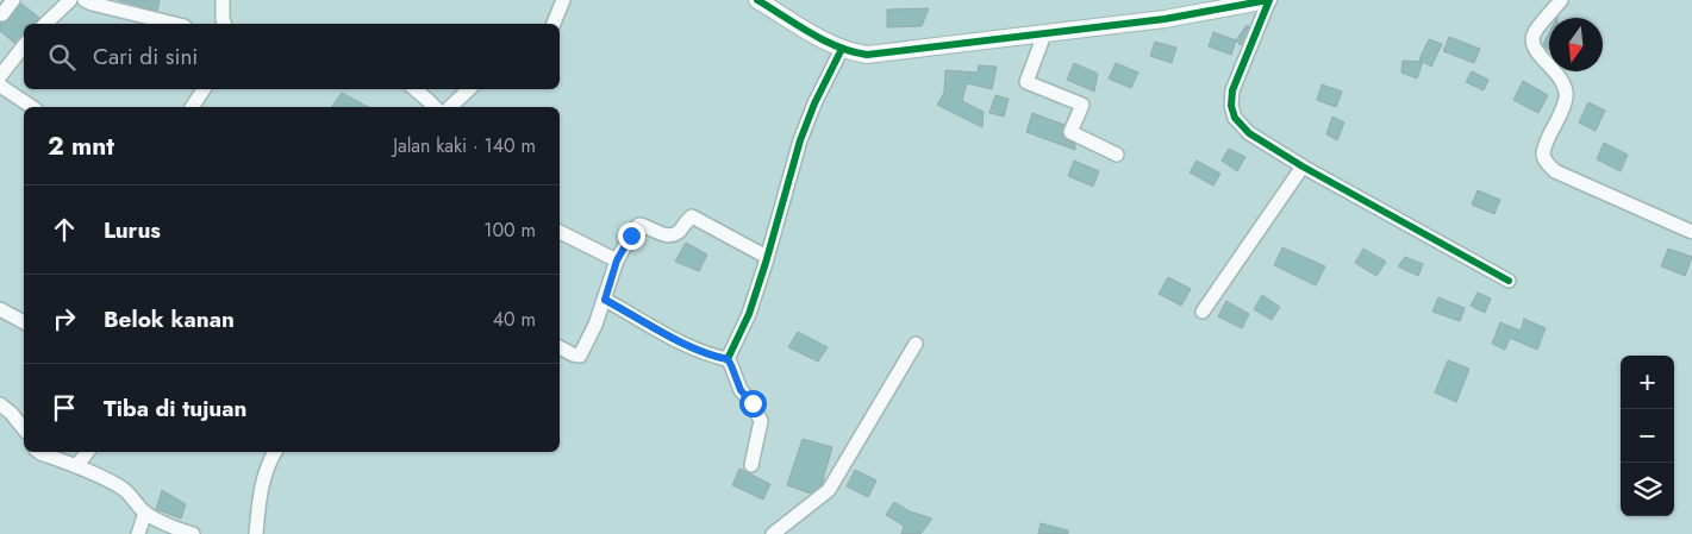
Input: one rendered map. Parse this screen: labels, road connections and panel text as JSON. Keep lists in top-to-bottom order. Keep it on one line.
{"north":"bottom","page":{"search":"Cari di sini","heading":["2 mnt","Jalan kaki · 140 m"],"list":[["Lurus","100 m"],["Belok kanan","40 m"],"Tiba di tujuan"],"map_buttons":["+","−"]}}
